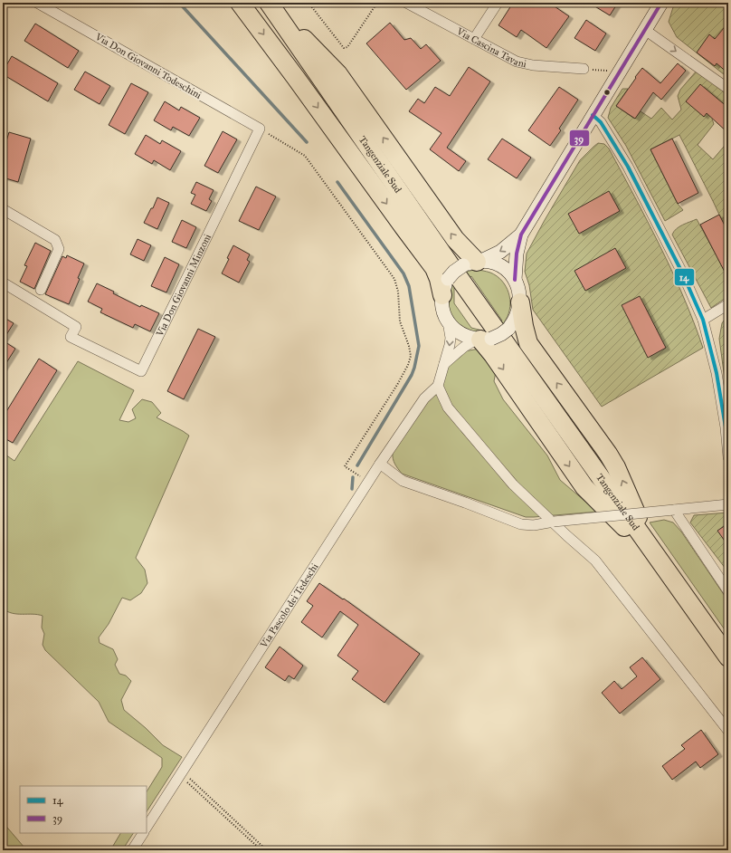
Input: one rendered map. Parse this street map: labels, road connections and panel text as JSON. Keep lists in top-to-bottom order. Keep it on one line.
{"streets":{"highway":["Tangenziale Sud"],"street":["Via Cascina Tavani","Via Don Giovanni Todeschini","Via Don Giovanni Minzoni","Via Pascolo dei Tedeschi"]},"crossings":[["Via Don Giovanni Todeschini","Via Don Giovanni Minzoni"]],"lines":["transit line 39","transit line 14"],"legend":["14","39"]}
